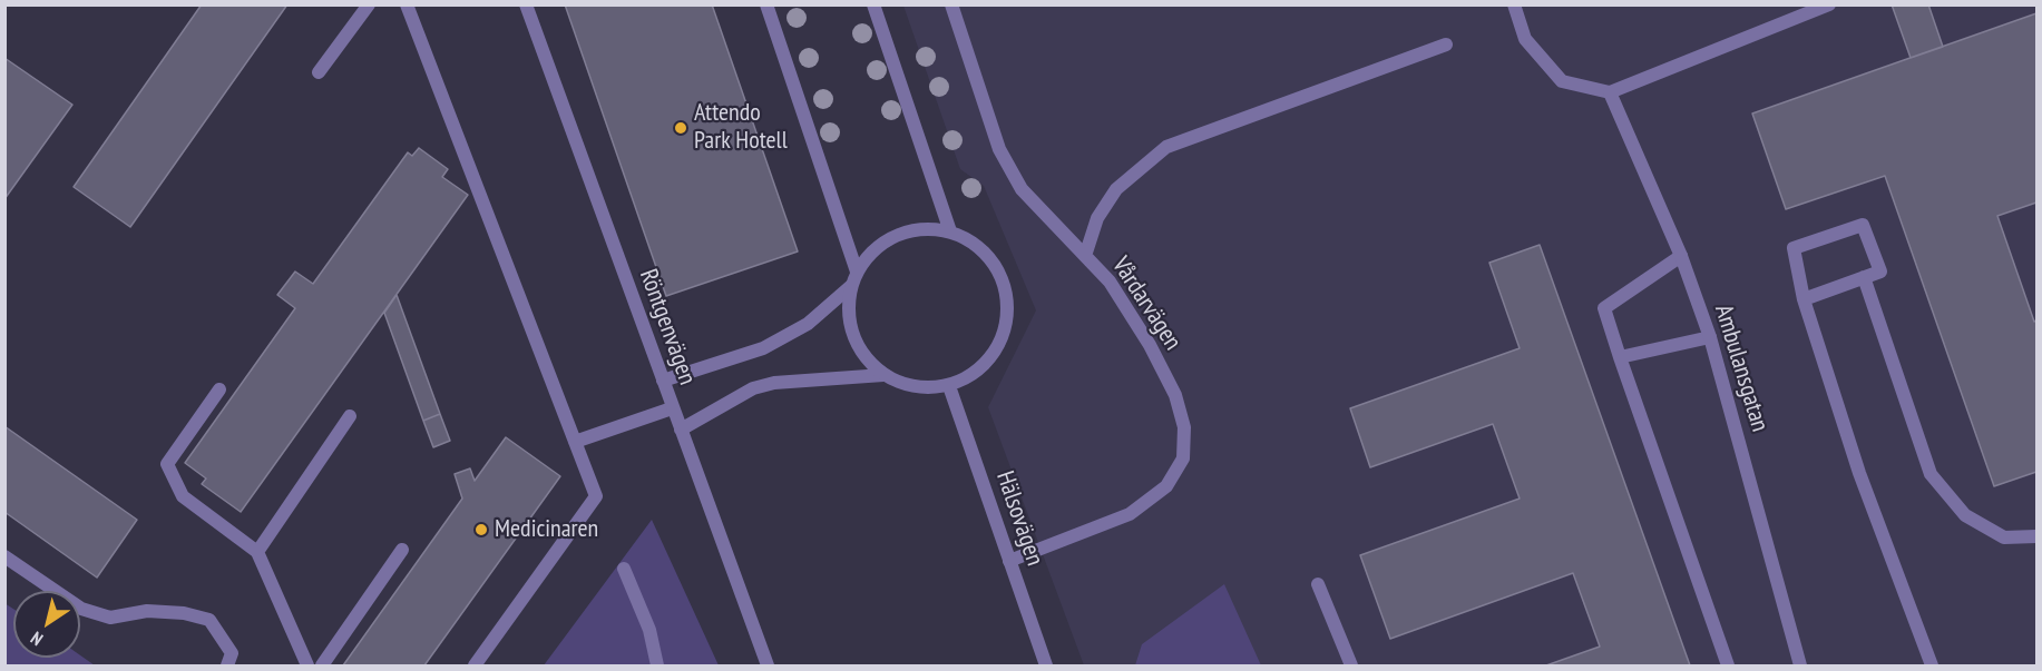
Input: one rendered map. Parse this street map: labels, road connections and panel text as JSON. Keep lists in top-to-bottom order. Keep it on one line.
{"streets":{"street":["Vårdarvägen","Röntgenvägen","Ambulansgatan","Hälsovägen"]},"crossings":[["Vårdarvägen","Hälsovägen"]],"places":["Attendo Park Hotell","Medicinaren"],"north":"bottom left"}
